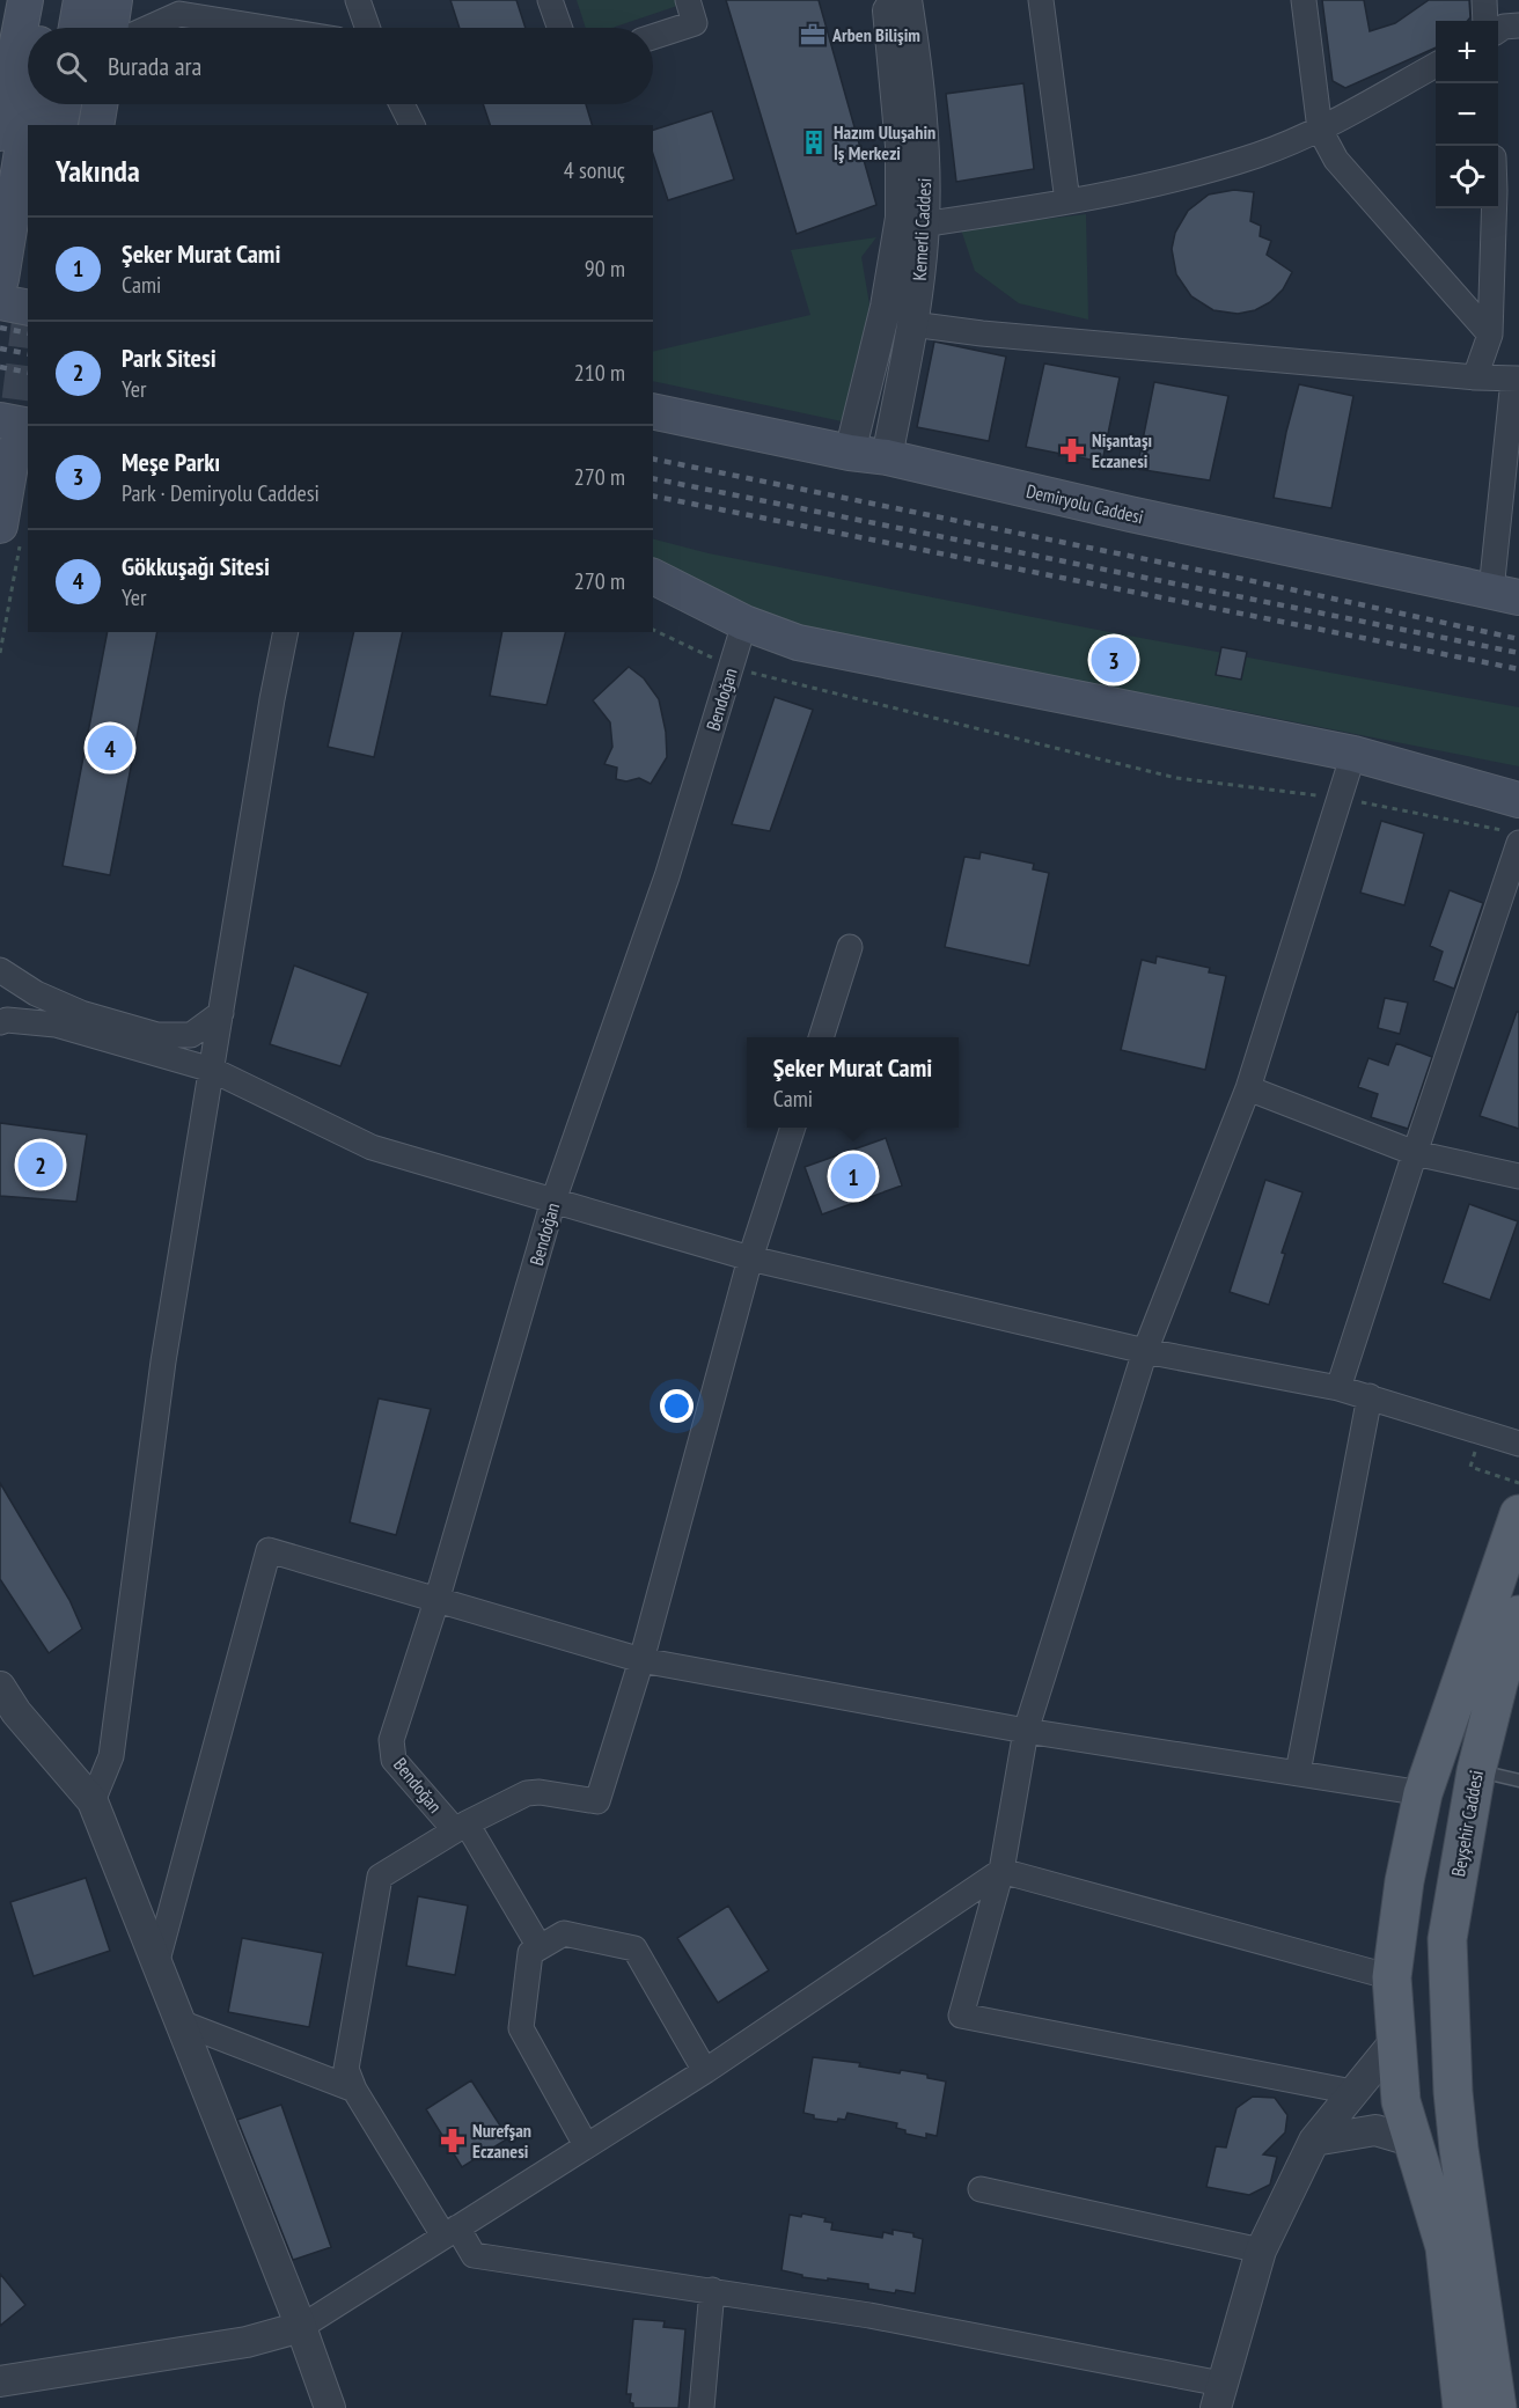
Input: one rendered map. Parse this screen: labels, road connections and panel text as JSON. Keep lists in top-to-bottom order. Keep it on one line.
{"streets":{"main road":["Demiryolu Caddesi","Beyşehir Caddesi"],"street":["Kemerli Caddesi","Bendoğan"]},"crossings":[["Kemerli Caddesi","Demiryolu Caddesi"]],"places":{"office":["Arben Bilişim"],"building":["Hazım Uluşahin İş Merkezi"],"pharmacy":["Nişantaşı Eczanesi","Nurefşan Eczanesi"]},"page":{"map_buttons":["+","−"],"search":"Burada ara","heading":["Yakında","4 sonuç"],"list":[{"mark":"1","name":"Şeker Murat Cami","note":"Cami","value":"90 m"},{"mark":"2","name":"Park Sitesi","note":"Yer","value":"210 m"},{"mark":"3","name":"Meşe Parkı","note":"Park · Demiryolu Caddesi","value":"270 m"},{"mark":"4","name":"Gökkuşağı Sitesi","note":"Yer","value":"270 m"}],"pins":["3","4","2","1"],"popup":["Şeker Murat Cami","Cami"]}}
